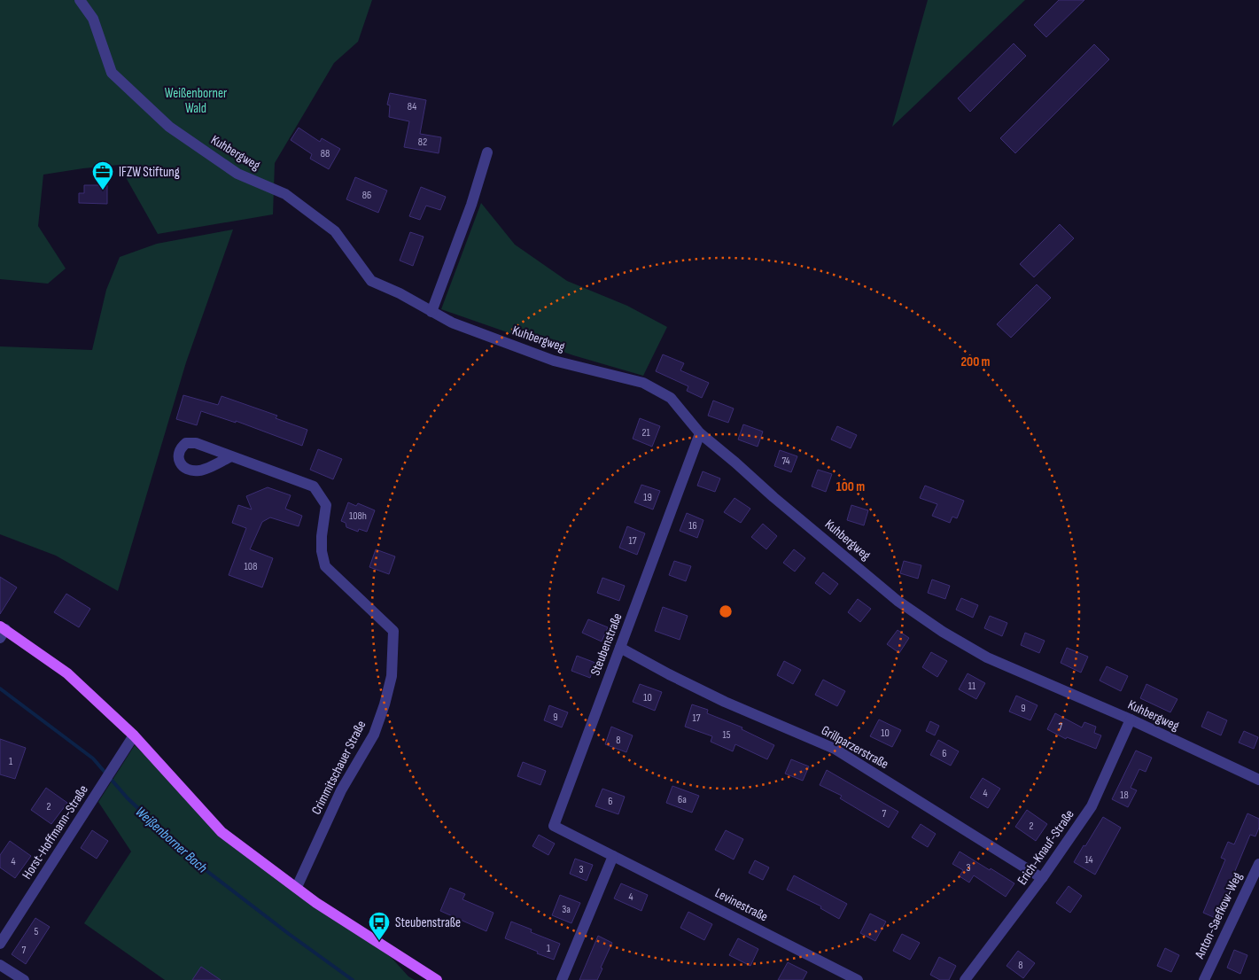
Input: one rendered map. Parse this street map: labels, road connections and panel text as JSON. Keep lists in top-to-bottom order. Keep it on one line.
{"streets":{"street":["Kuhbergweg","Steubenstraße","Grillparzerstraße","Crimmitschauer Straße","Horst-Hoffmann-Straße","Erich-Knauf-Straße","Levinestraße","Anton-Saefkow-Weg"]},"crossings":[["Kuhbergweg","Steubenstraße"],["Kuhbergweg","Erich-Knauf-Straße"],["Steubenstraße","Grillparzerstraße"],["Steubenstraße","Levinestraße"],["Grillparzerstraße","Erich-Knauf-Straße"]],"water":["Weißenborner Bach"],"parks":["Weißenborner Wald"],"places":{"office":["IFZW Stiftung"],"bus stop":["Steubenstraße"]},"house_numbers":["84","82","88","86","21","74","19","108h","16","17","108","11","10","9","9","17","7","10","15","8","6","1","4","18","6a","6","2","7","2","14","4","3","3","4","3a","5","1","7","8"],"rings":["200 m","100 m"]}
